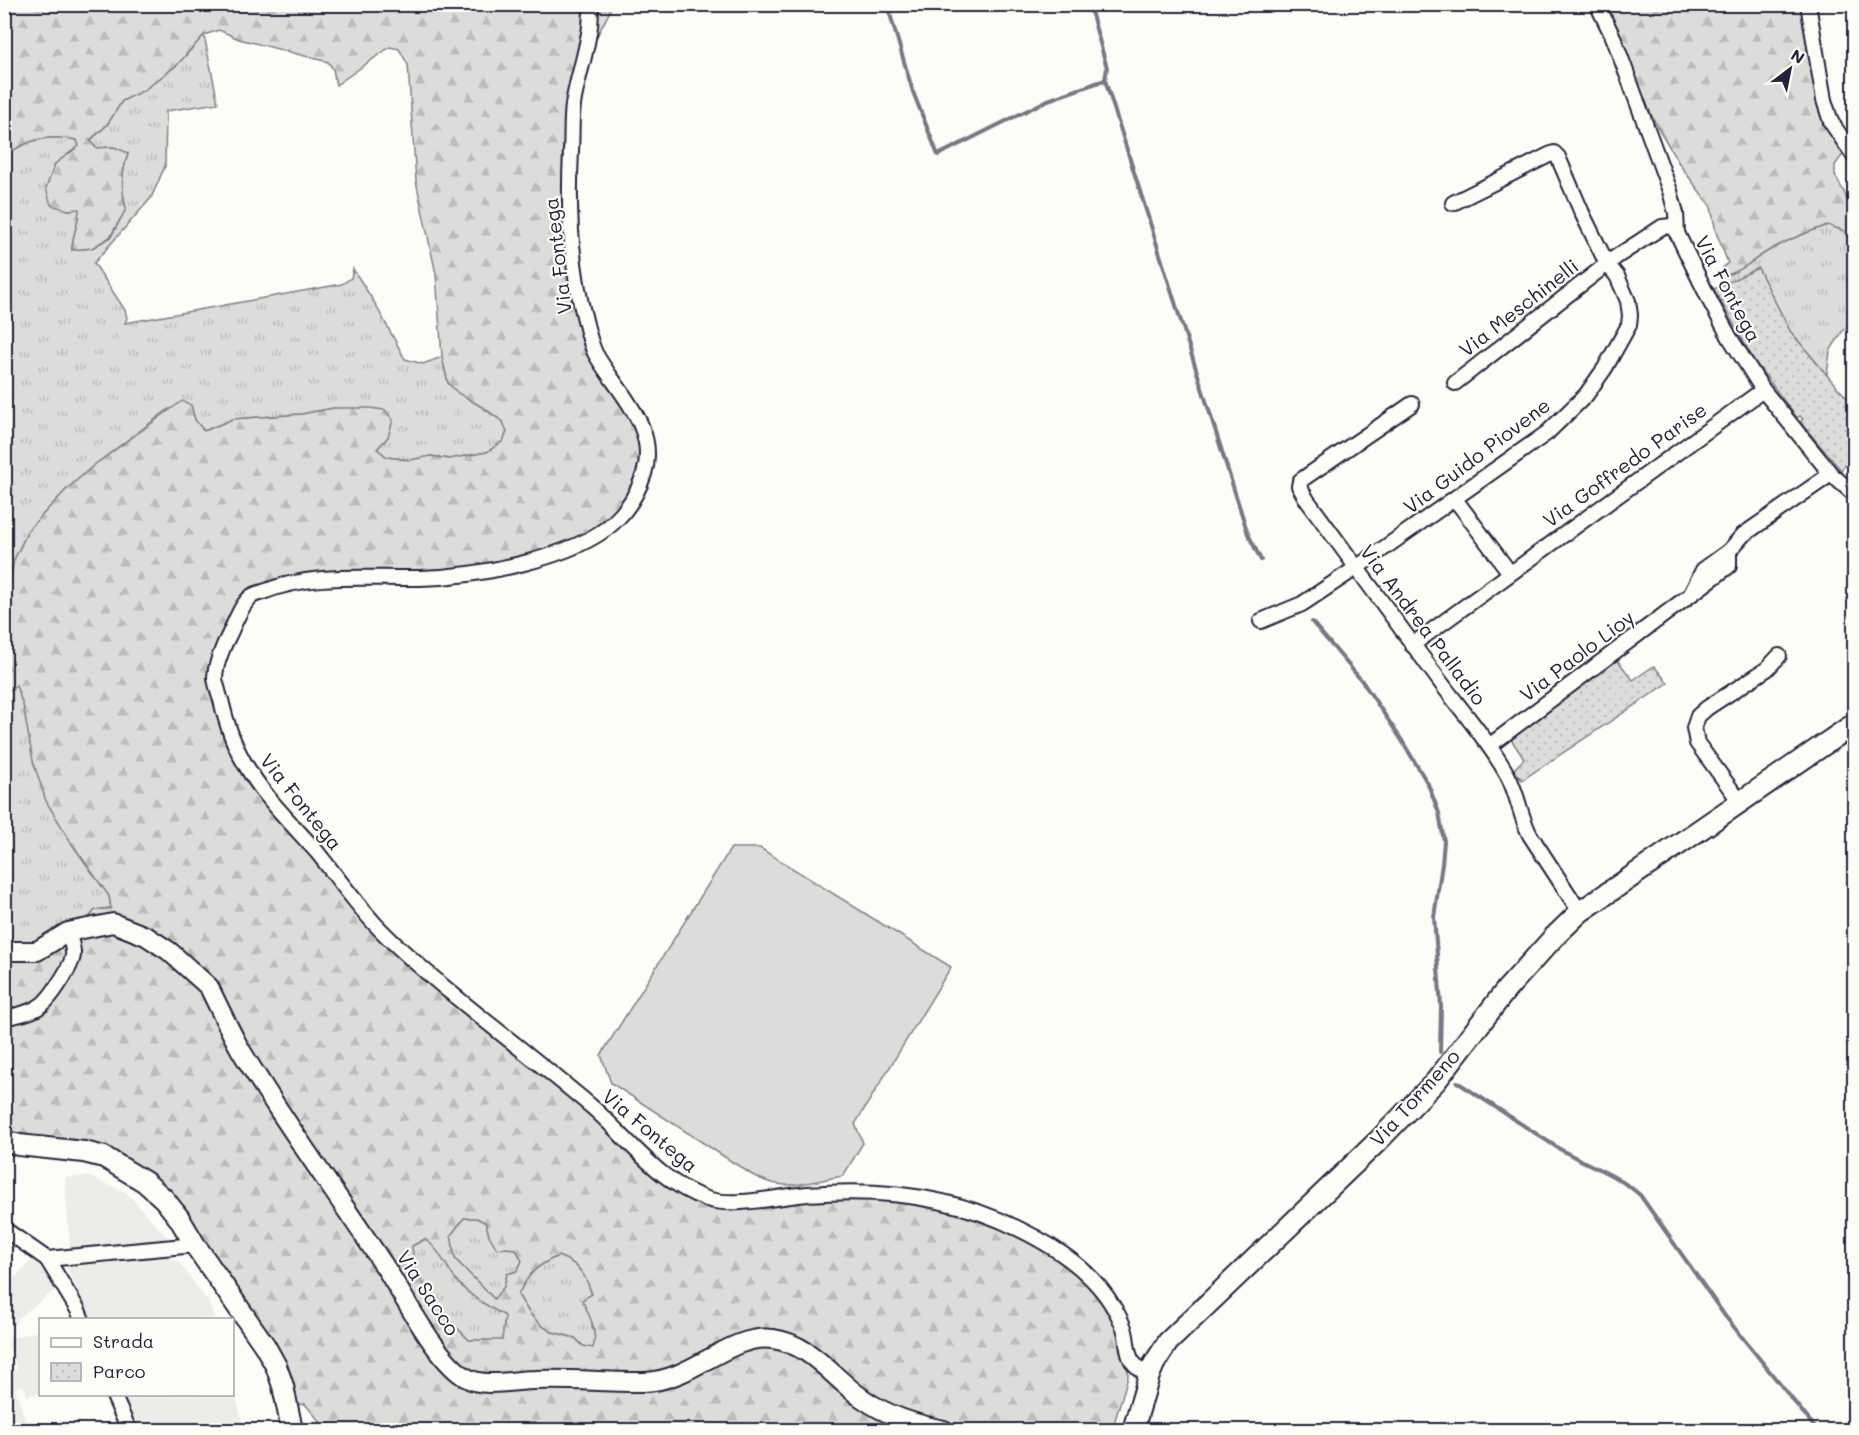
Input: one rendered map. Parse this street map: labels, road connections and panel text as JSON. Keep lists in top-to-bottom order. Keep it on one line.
{"streets":{"main road":["Via Tormeno"],"street":["Via Fontega","Via Meschinelli","Via Guido Piovene","Via Goffredo Parise","Via Andrea Palladio","Via Paolo Lioy","Via Sacco"]},"crossings":[["Via Fontega","Via Meschinelli"],["Via Fontega","Via Goffredo Parise"],["Via Fontega","Via Paolo Lioy"],["Via Fontega","Via Tormeno"],["Via Meschinelli","Via Guido Piovene"],["Via Guido Piovene","Via Andrea Palladio"],["Via Goffredo Parise","Via Andrea Palladio"],["Via Andrea Palladio","Via Paolo Lioy"],["Via Andrea Palladio","Via Tormeno"]],"legend":["Strada","Parco"],"north":"top right"}
